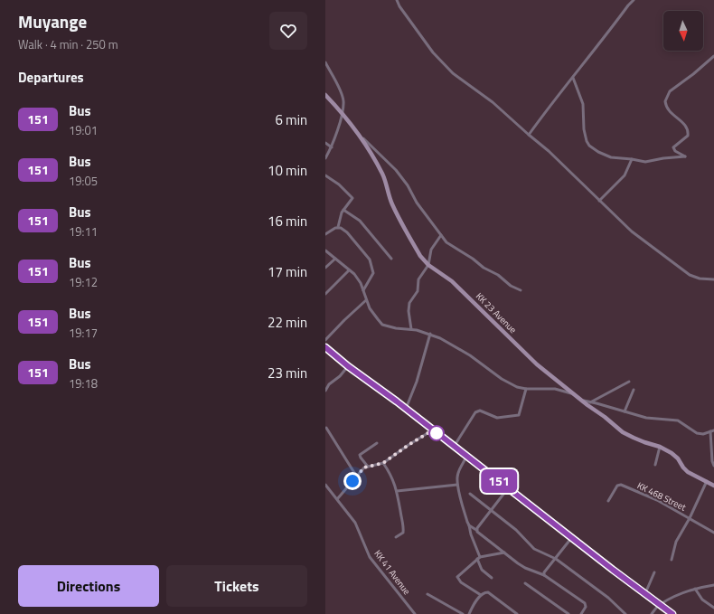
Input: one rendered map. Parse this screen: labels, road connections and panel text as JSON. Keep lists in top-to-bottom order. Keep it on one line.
{"streets":{"main road":["KK 23 Avenue"],"street":["KK 468 Street","KK 41 Avenue"]},"lines":["bus line 151"],"north":"bottom","page":{"heading":[["Muyange","Walk · 4 min · 250 m"],"Departures"],"on_map":"151","list":[{"mark":"151","name":"Bus","note":"19:01","value":"6 min"},{"mark":"151","name":"Bus","note":"19:05","value":"10 min"},{"mark":"151","name":"Bus","note":"19:11","value":"16 min"},{"mark":"151","name":"Bus","note":"19:12","value":"17 min"},{"mark":"151","name":"Bus","note":"19:17","value":"22 min"},{"mark":"151","name":"Bus","note":"19:18","value":"23 min"}],"buttons":["Directions","Tickets"]}}
